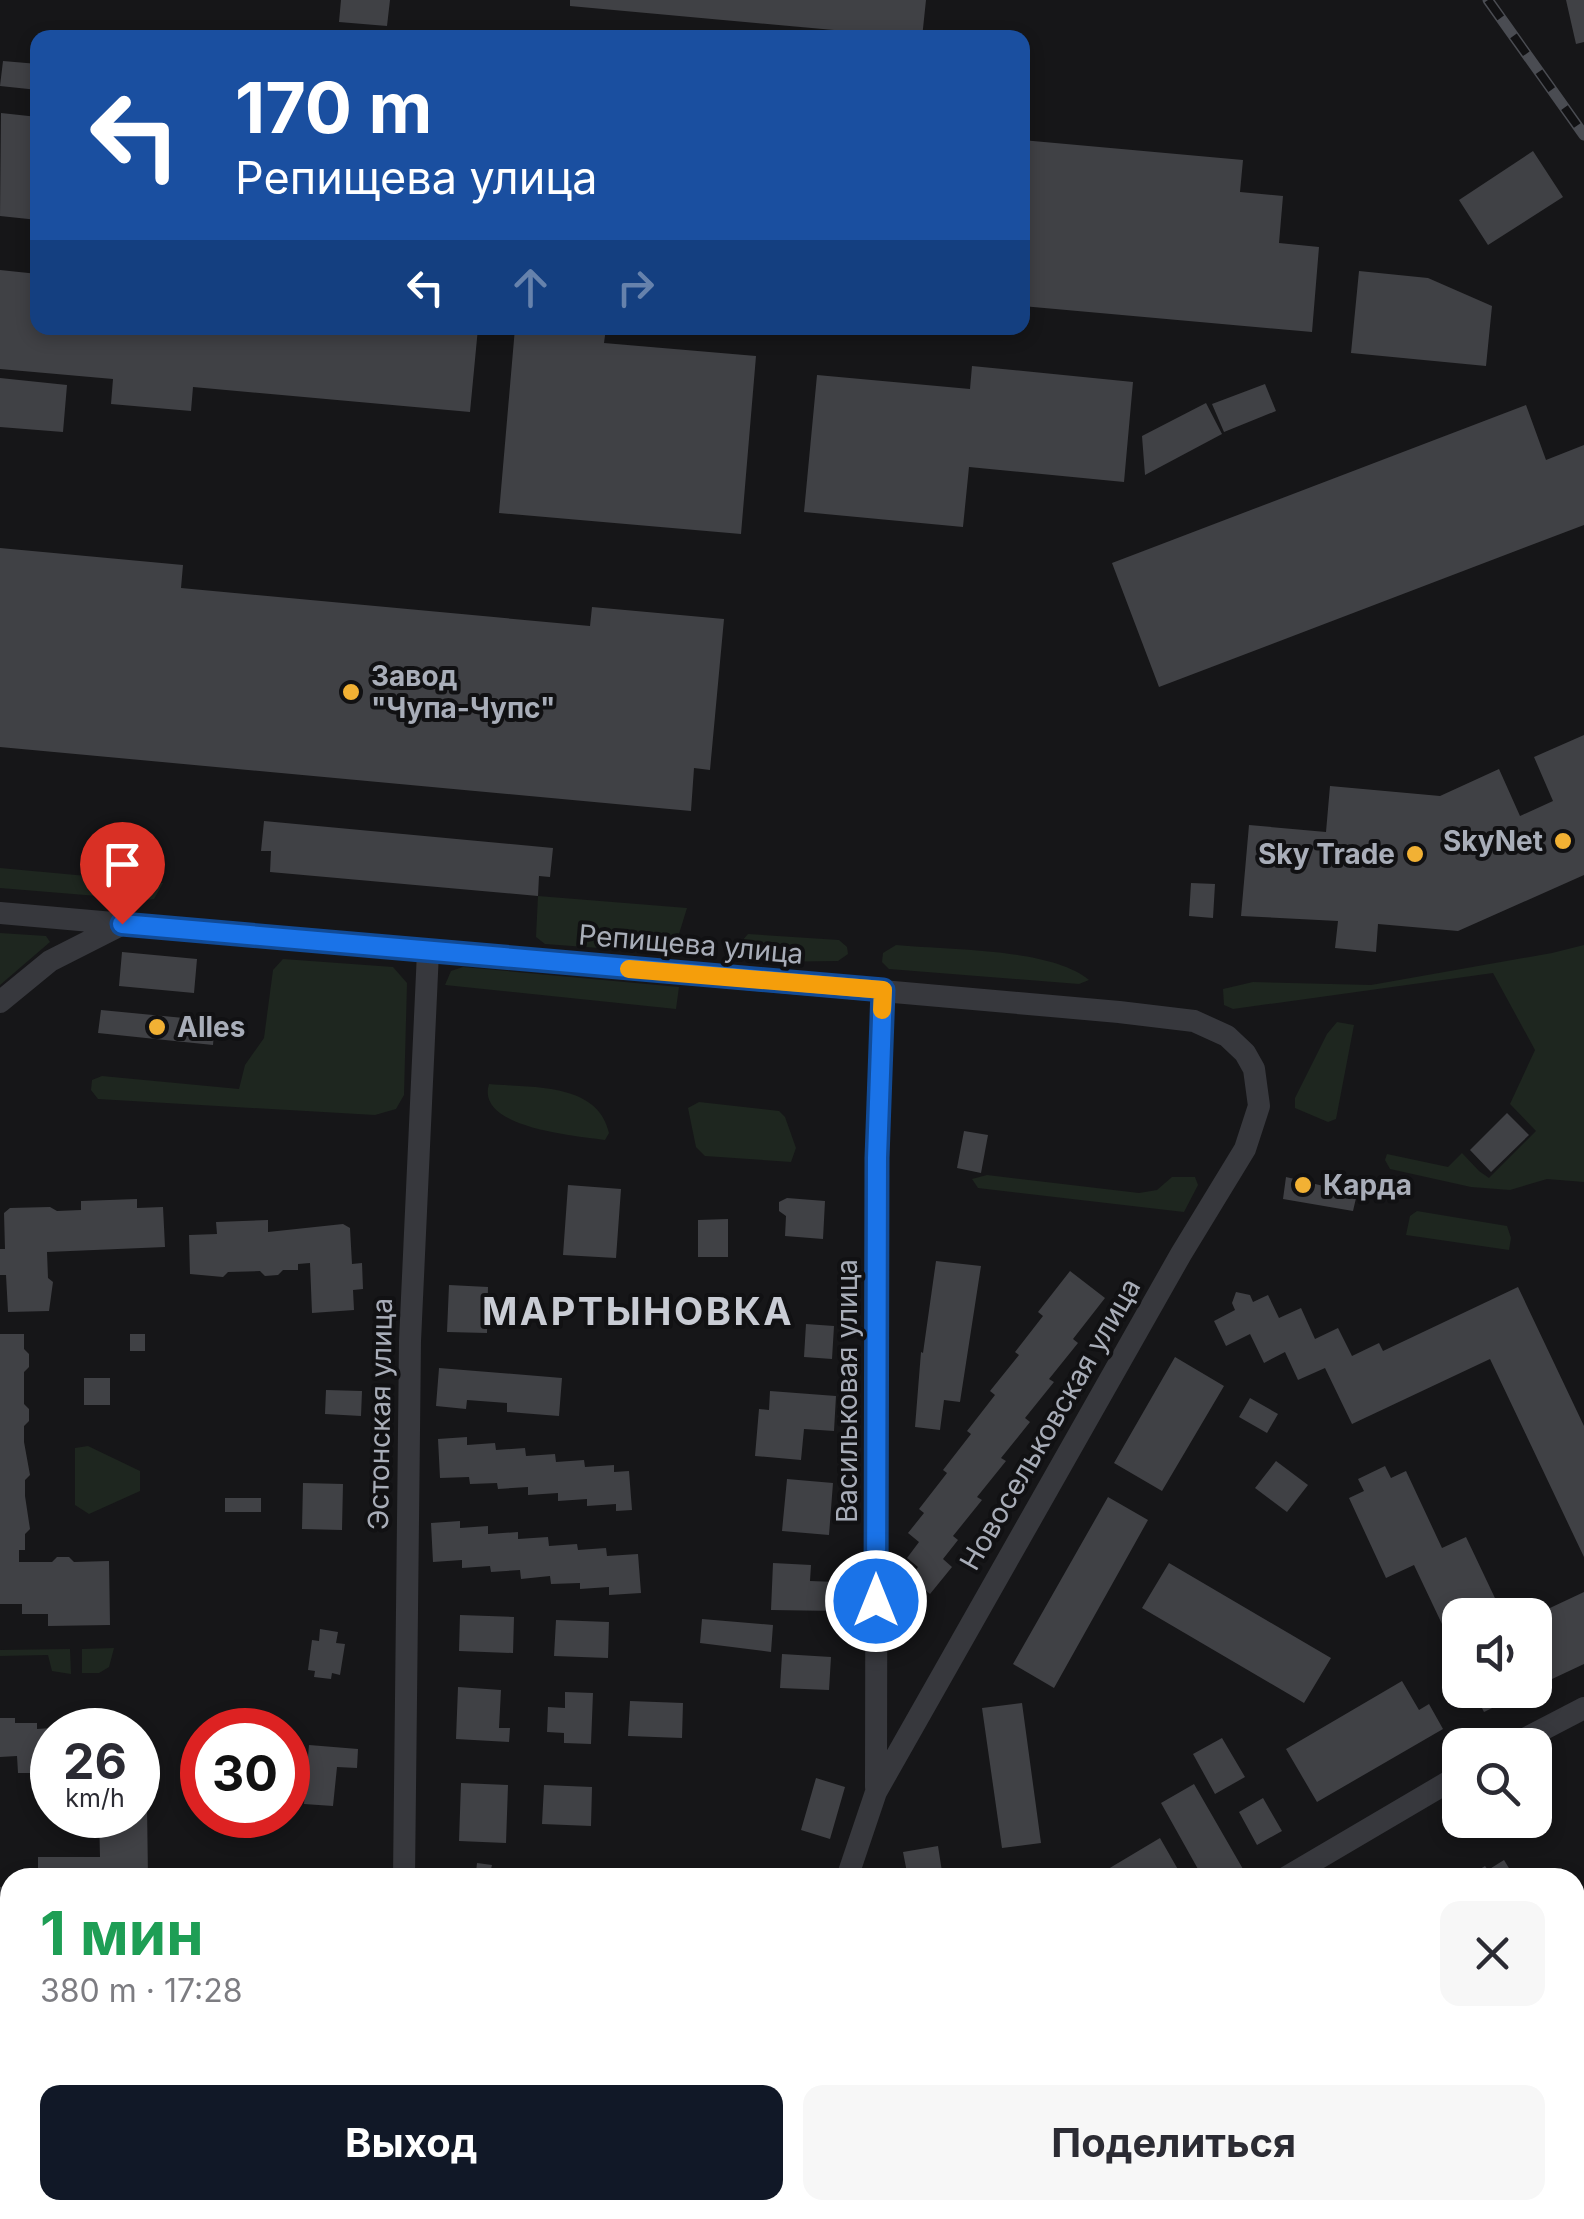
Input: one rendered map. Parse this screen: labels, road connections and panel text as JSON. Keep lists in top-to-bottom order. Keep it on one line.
{"streets":{"street":["Репищева улица","Васильковая улица","Эстонская улица","Новосельковская улица"]},"crossings":[["Репищева улица","Васильковая улица"],["Репищева улица","Эстонская улица"],["Репищева улица","Новосельковская улица"],["Васильковая улица","Новосельковская улица"]],"districts":["МАРТЫНОВКА"],"places":["Завод \"Чупа-Чупс\"","SkyNet","Sky Trade","Alles","Карда"],"page":{"turn":["170 m","Репищева улица"],"speed":"26 km/h","limit":"30","heading":["1 мин","380 m · 17:28"],"buttons":["Выход","Поделиться"]}}
